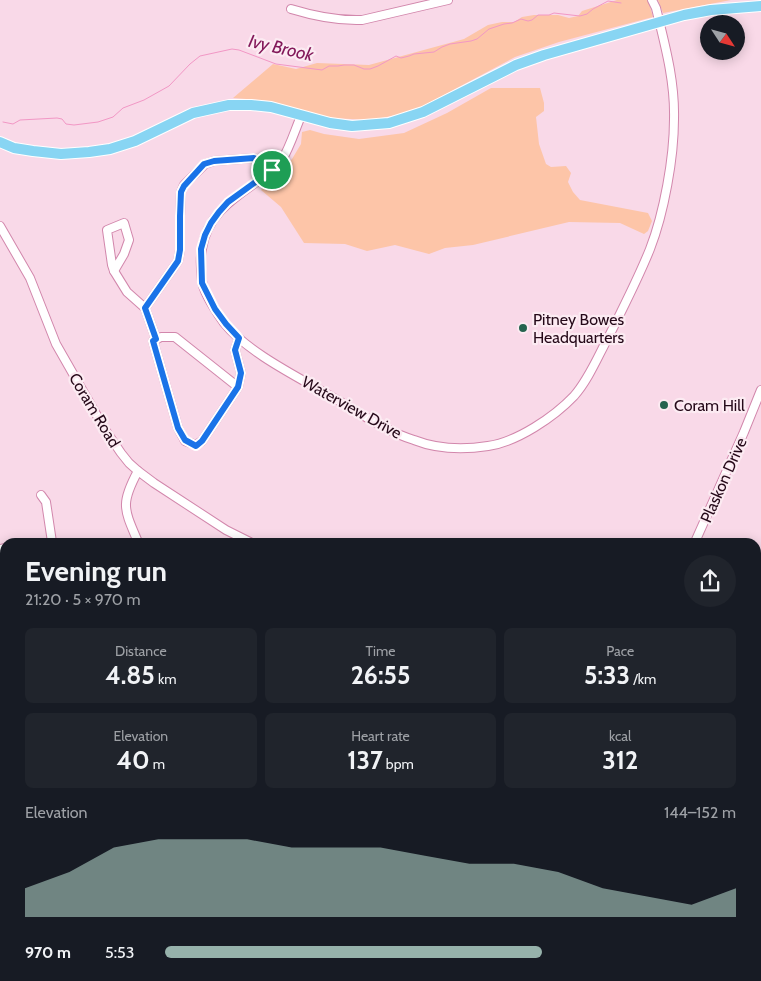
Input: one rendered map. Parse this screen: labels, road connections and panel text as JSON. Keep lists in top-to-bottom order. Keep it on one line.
{"streets":{"street":["Waterview Drive","Coram Road","Plaskon Drive"]},"water":["Ivy Brook"],"places":["Pitney Bowes Headquarters","Coram Hill"],"north":"bottom right","page":{"heading":["Evening run","21:20 · 5 × 970 m"],"stats":[["Distance","4.85 km"],["Time","26:55"],["Pace","5:33 /km"],["Elevation","40 m"],["Heart rate","137 bpm"],["kcal","312"]],"chart":["Elevation","144–152 m"],"list":[{"name":"970 m","note":"5:53"}]}}
